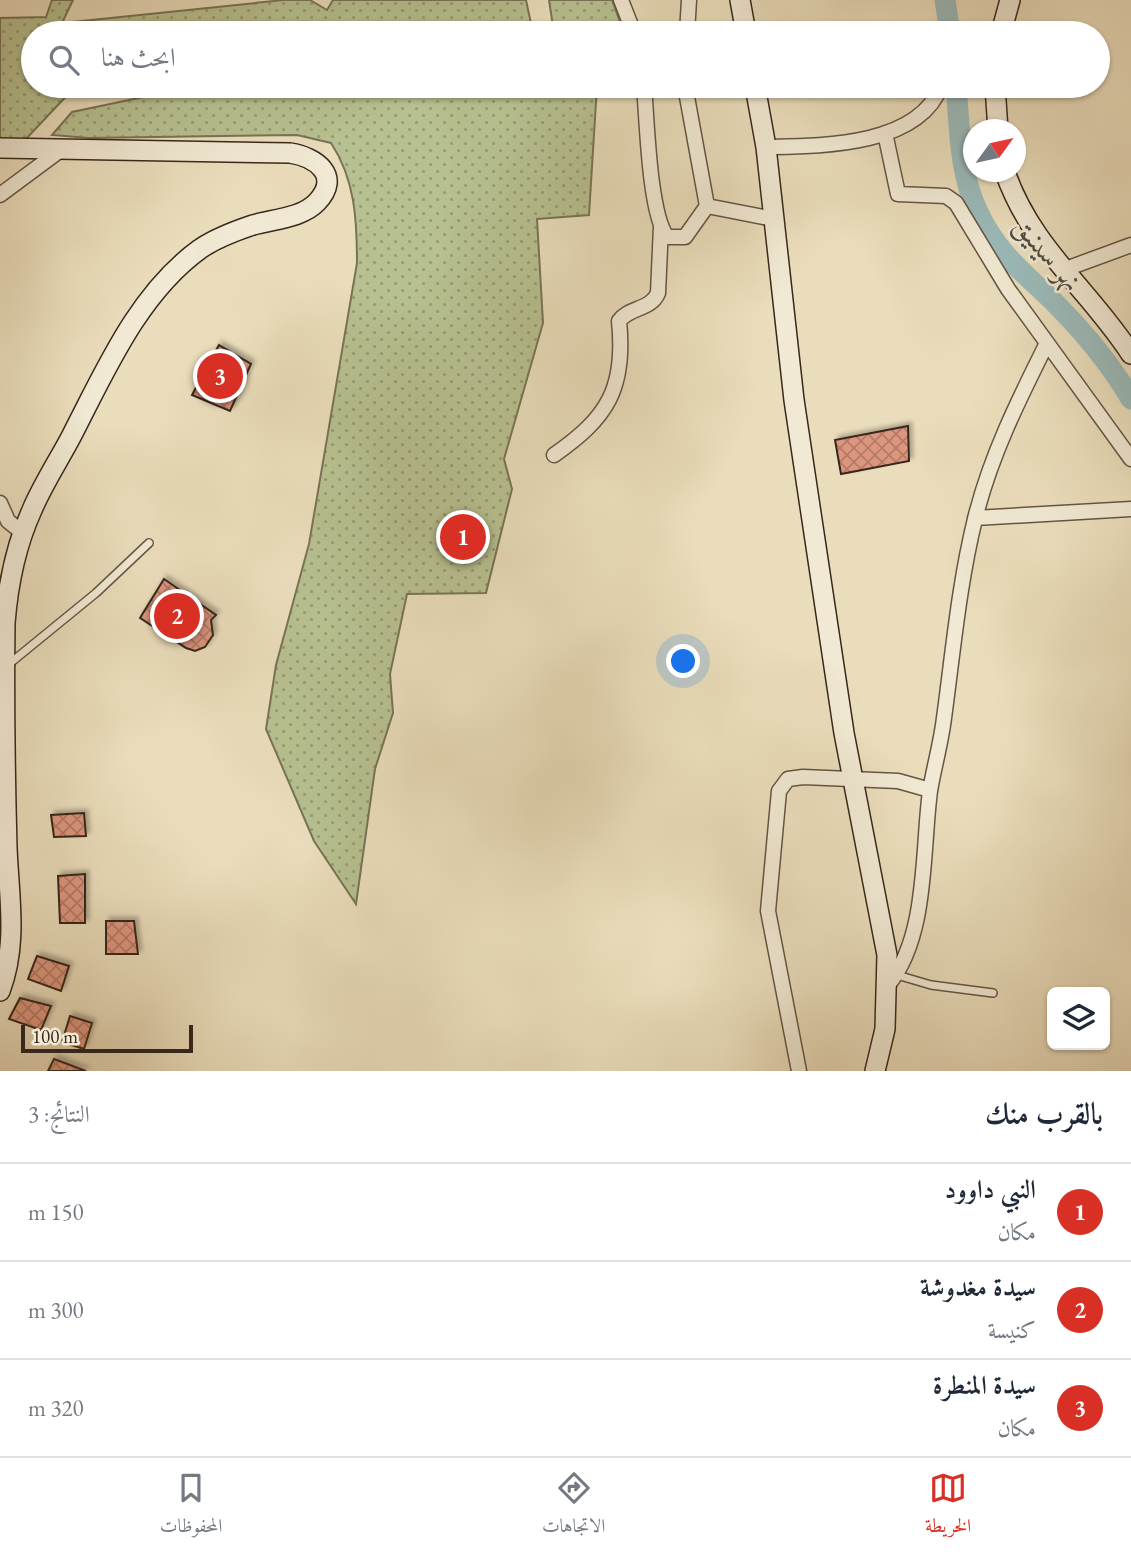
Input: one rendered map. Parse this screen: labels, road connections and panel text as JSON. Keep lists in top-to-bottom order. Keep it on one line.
{"water":["نهر سينيق"],"scale_bar":"100 m","north":"top right","page":{"search":"ابحث هنا","pins":["3","1","2"],"scale":"100 m","heading":["بالقرب منك","النتائج: 3"],"list":[{"mark":"1","name":"النبي داوود","note":"مكان","value":"150 m"},{"mark":"2","name":"سيدة مغدوشة","note":"كنيسة","value":"300 m"},{"mark":"3","name":"سيدة المنطرة","note":"مكان","value":"320 m"}],"nav":["الخريطة","الاتجاهات","المحفوظات"]}}
